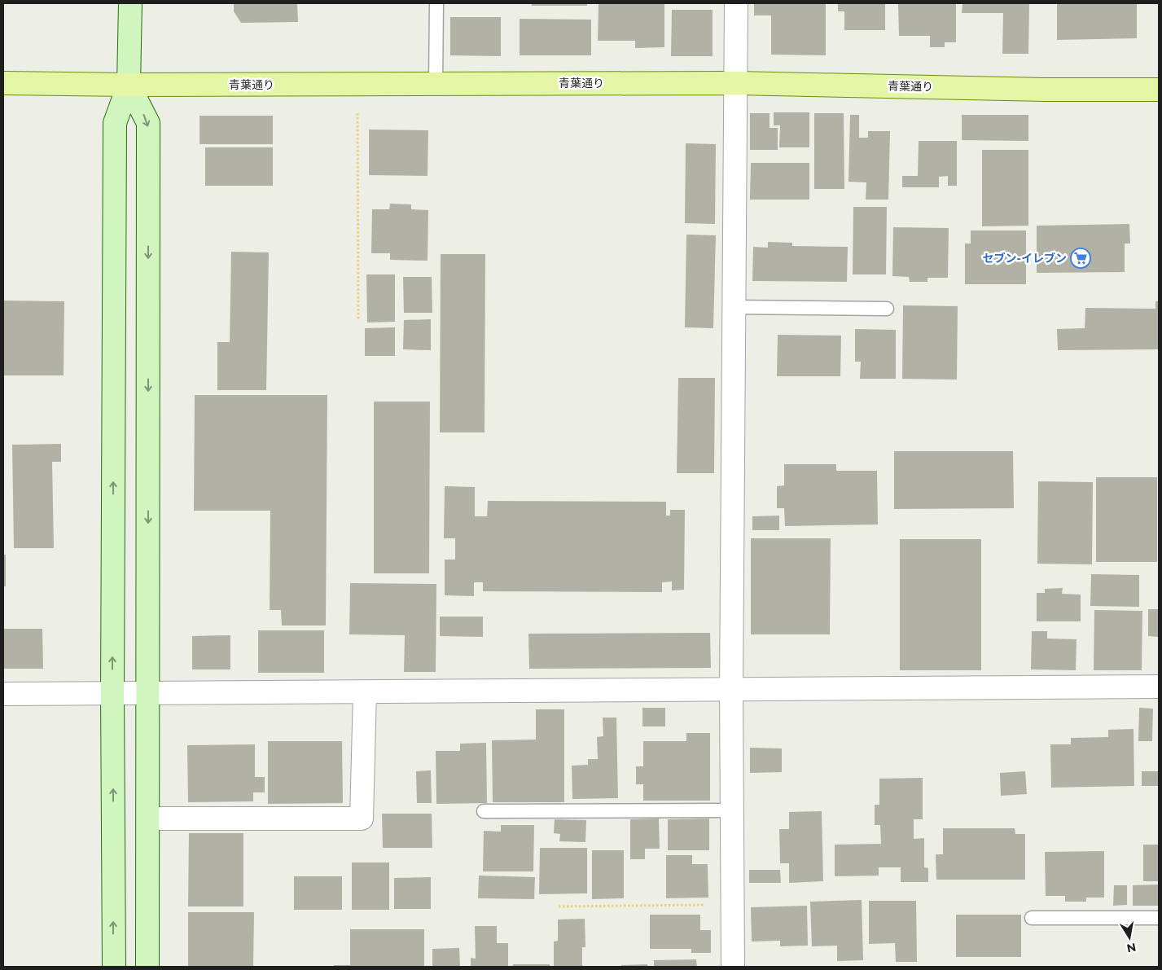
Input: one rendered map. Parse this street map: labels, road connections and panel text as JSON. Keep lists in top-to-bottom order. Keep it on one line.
{"streets":{"main road":["青葉通り"]},"places":{"supermarket":["セブン-イレブン"]},"north":"bottom"}
